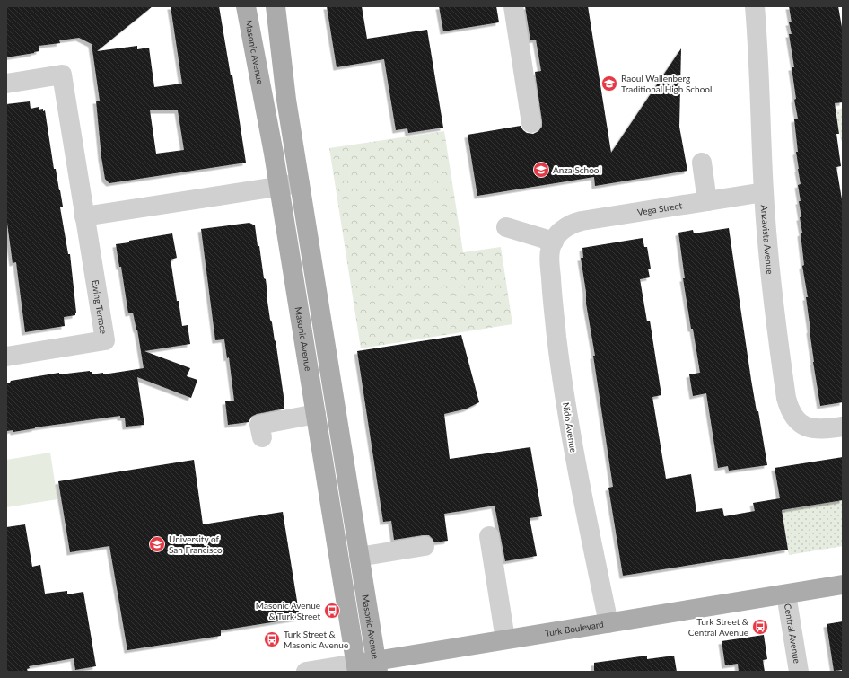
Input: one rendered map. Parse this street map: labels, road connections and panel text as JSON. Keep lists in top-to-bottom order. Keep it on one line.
{"streets":{"main road":["Masonic Avenue","Turk Boulevard"],"street":["Vega Street","Anzavista Avenue","Ewing Terrace","Nido Avenue","Central Avenue"]},"crossings":[["Masonic Avenue","Turk Boulevard"],["Vega Street","Anzavista Avenue"],["Vega Street","Nido Avenue"],["Nido Avenue","Turk Boulevard"],["Turk Boulevard","Central Avenue"]],"places":{"school or university":["Raoul Wallenberg Traditional High School","Anza School","University of San Francisco"],"bus stop":["Masonic Avenue & Turk Street","Turk Street & Central Avenue","Turk Street & Masonic Avenue"]}}
